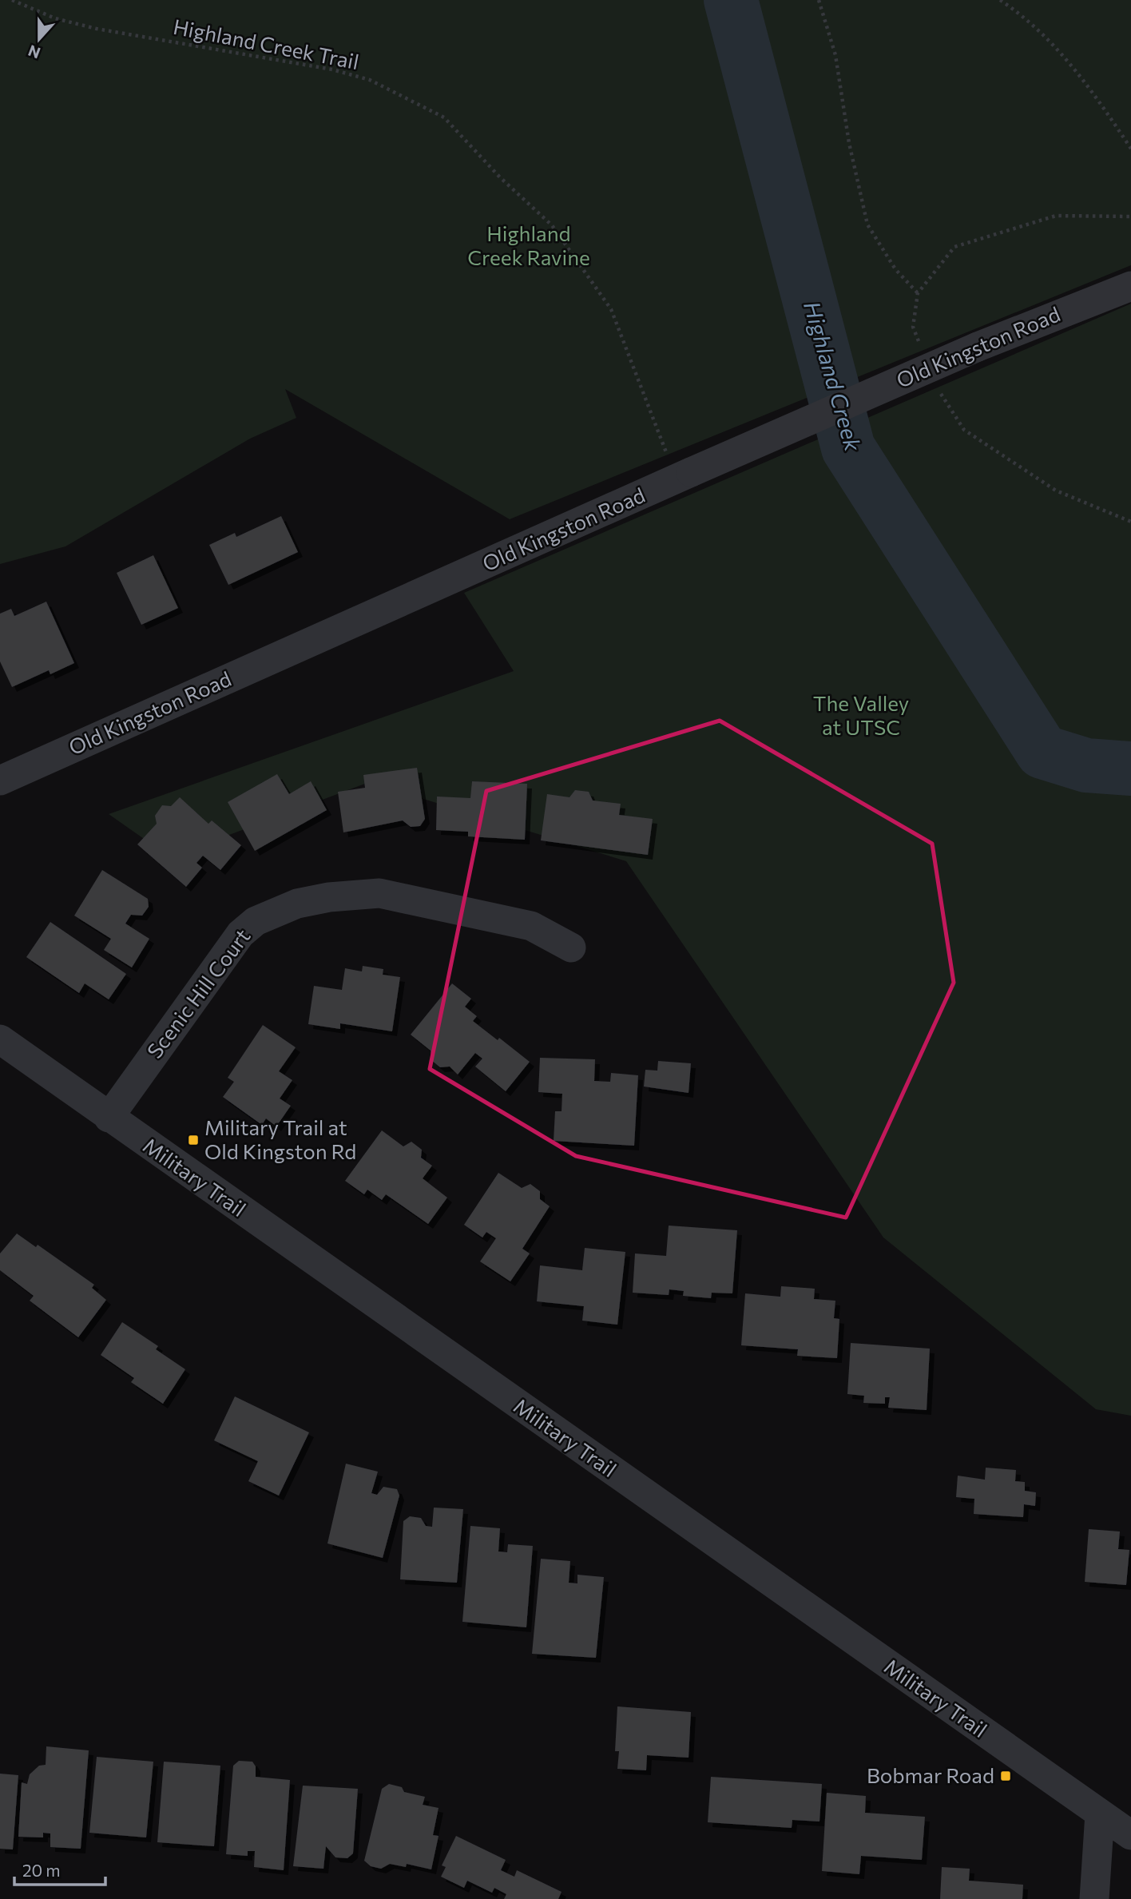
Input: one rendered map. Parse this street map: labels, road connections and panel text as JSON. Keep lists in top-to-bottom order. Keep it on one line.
{"streets":{"street":["Old Kingston Road","Scenic Hill Court","Military Trail"],"path":["Highland Creek Trail"]},"crossings":[["Highland Creek Trail","Old Kingston Road"],["Scenic Hill Court","Military Trail"]],"water":["Highland Creek"],"parks":["Highland Creek Ravine","The Valley at UTSC"],"places":{"transit":["Military Trail at Old Kingston Rd","Bobmar Road"]},"scale_bar":"20 m","north":"bottom"}
